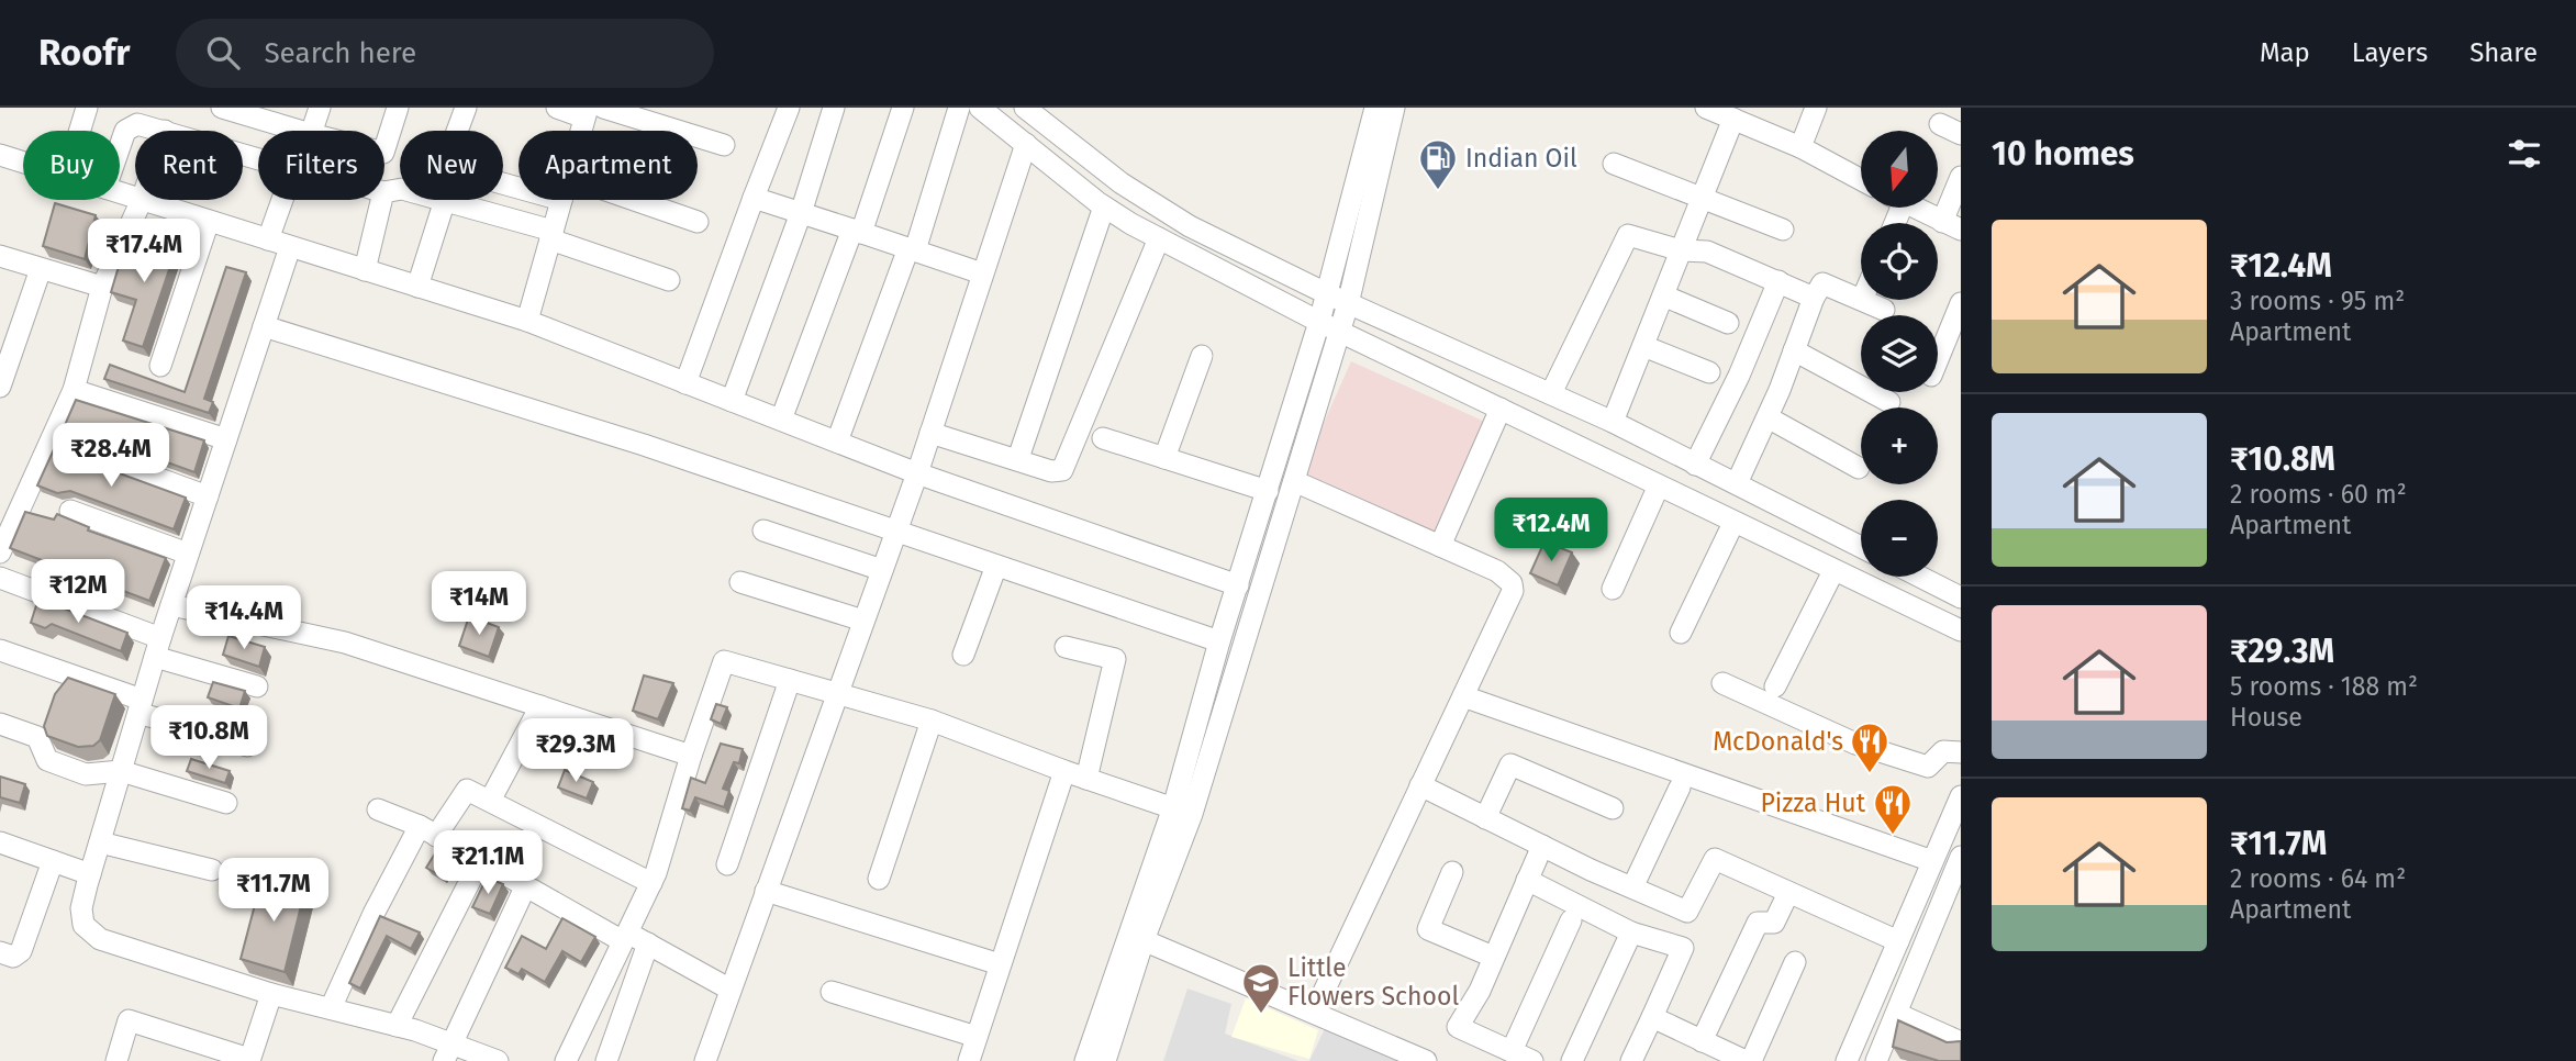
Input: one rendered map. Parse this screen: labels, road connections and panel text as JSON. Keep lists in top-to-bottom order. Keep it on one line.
{"places":{"fuel station":["Indian Oil"],"restaurant":["McDonald's","Pizza Hut"],"school or university":["Little Flowers School"]},"north":"bottom","page":{"header":"Roofr","search":"Search here","nav":["Map","Layers","Share"],"heading":"10 homes","map_buttons":["+","−"],"chip":["Buy","Rent","Filters","New","Apartment"],"list":[{"name":"₹12.4M","note":"3 rooms · 95 m² · Apartment"},{"name":"₹10.8M","note":"2 rooms · 60 m² · Apartment"},{"name":"₹29.3M","note":"5 rooms · 188 m² · House"},{"name":"₹11.7M","note":"2 rooms · 64 m² · Apartment"}],"price":["₹17.4M","₹28.4M","₹12.4M","₹12M","₹14M","₹14.4M","₹10.8M","₹29.3M","₹21.1M","₹11.7M"]}}
